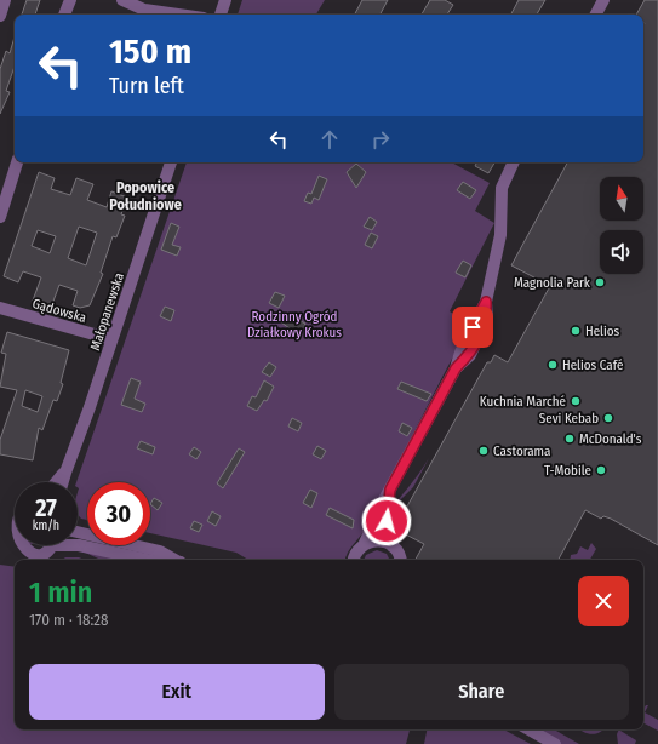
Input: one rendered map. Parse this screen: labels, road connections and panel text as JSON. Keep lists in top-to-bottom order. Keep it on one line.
{"streets":{"street":["Gądowska","Małopanewska"]},"crossings":[["Gądowska","Małopanewska"]],"districts":["Popowice Południowe"],"parks":["Rodzinny Ogród Działkowy Krokus"],"places":["Magnolia Park","Helios","Helios Café","Kuchnia Marché","Sevi Kebab","McDonald's","Castorama","T-Mobile"],"north":"top","page":{"turn":["150 m","Turn left"],"speed":"27 km/h","limit":"30","heading":["1 min","170 m · 18:28"],"buttons":["Exit","Share"]}}
